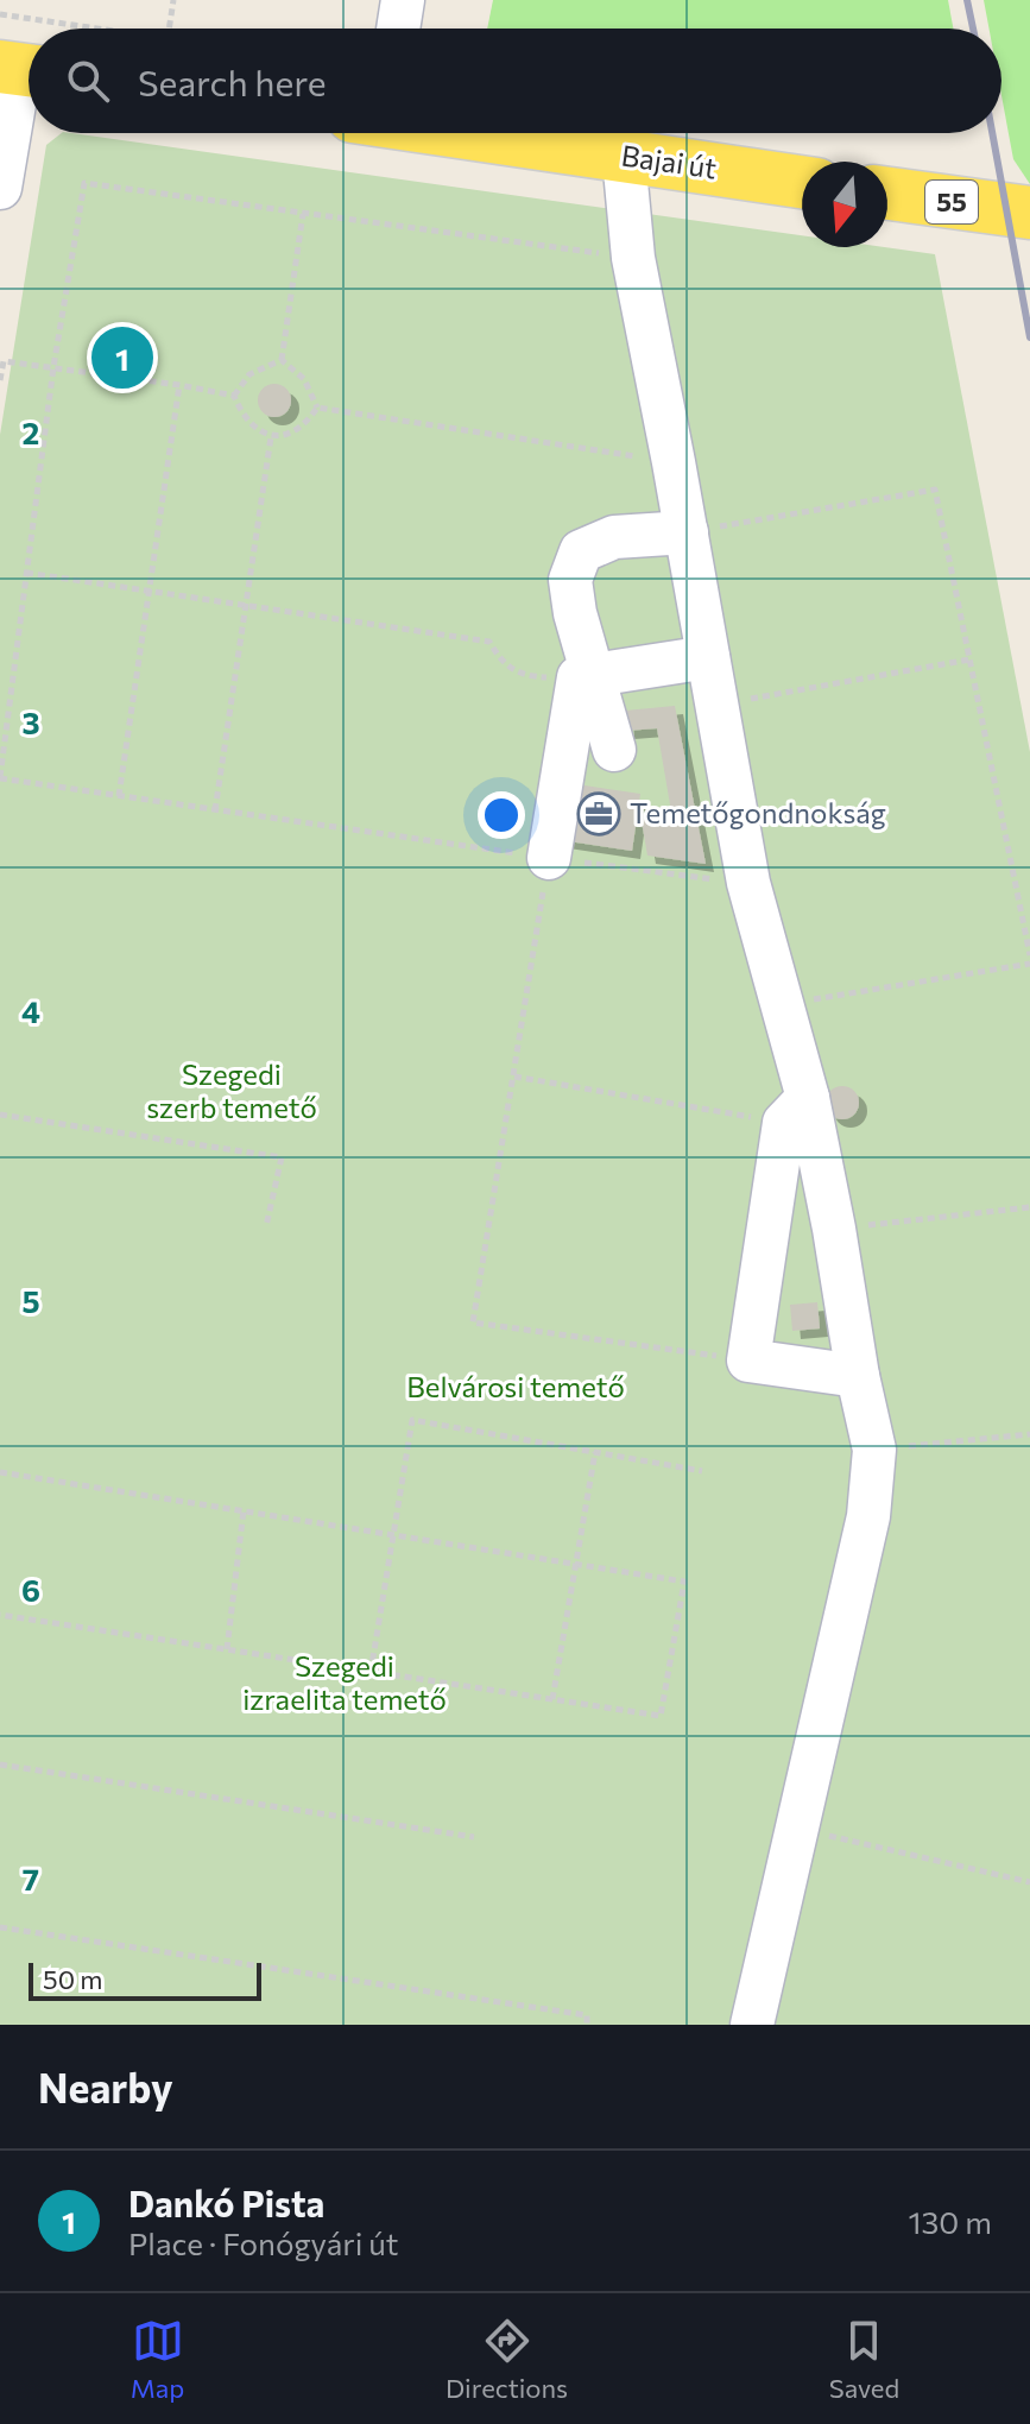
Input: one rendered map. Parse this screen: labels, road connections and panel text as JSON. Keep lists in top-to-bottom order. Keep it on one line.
{"streets":{"main road":["Bajai út","55"]},"parks":["Szegedi szerb temető","Belvárosi temető","Szegedi izraelita temető"],"places":{"office":["Temetőgondnokság"]},"scale_bar":"50 m","north":"bottom","page":{"search":"Search here","pins":"1","scale":"50 m","heading":"Nearby","list":[{"mark":"1","name":"Dankó Pista","note":"Place · Fonógyári út","value":"130 m"}],"nav":["Map","Directions","Saved"]},"grid":{"rows":["2","3","4","5","6","7"]}}
